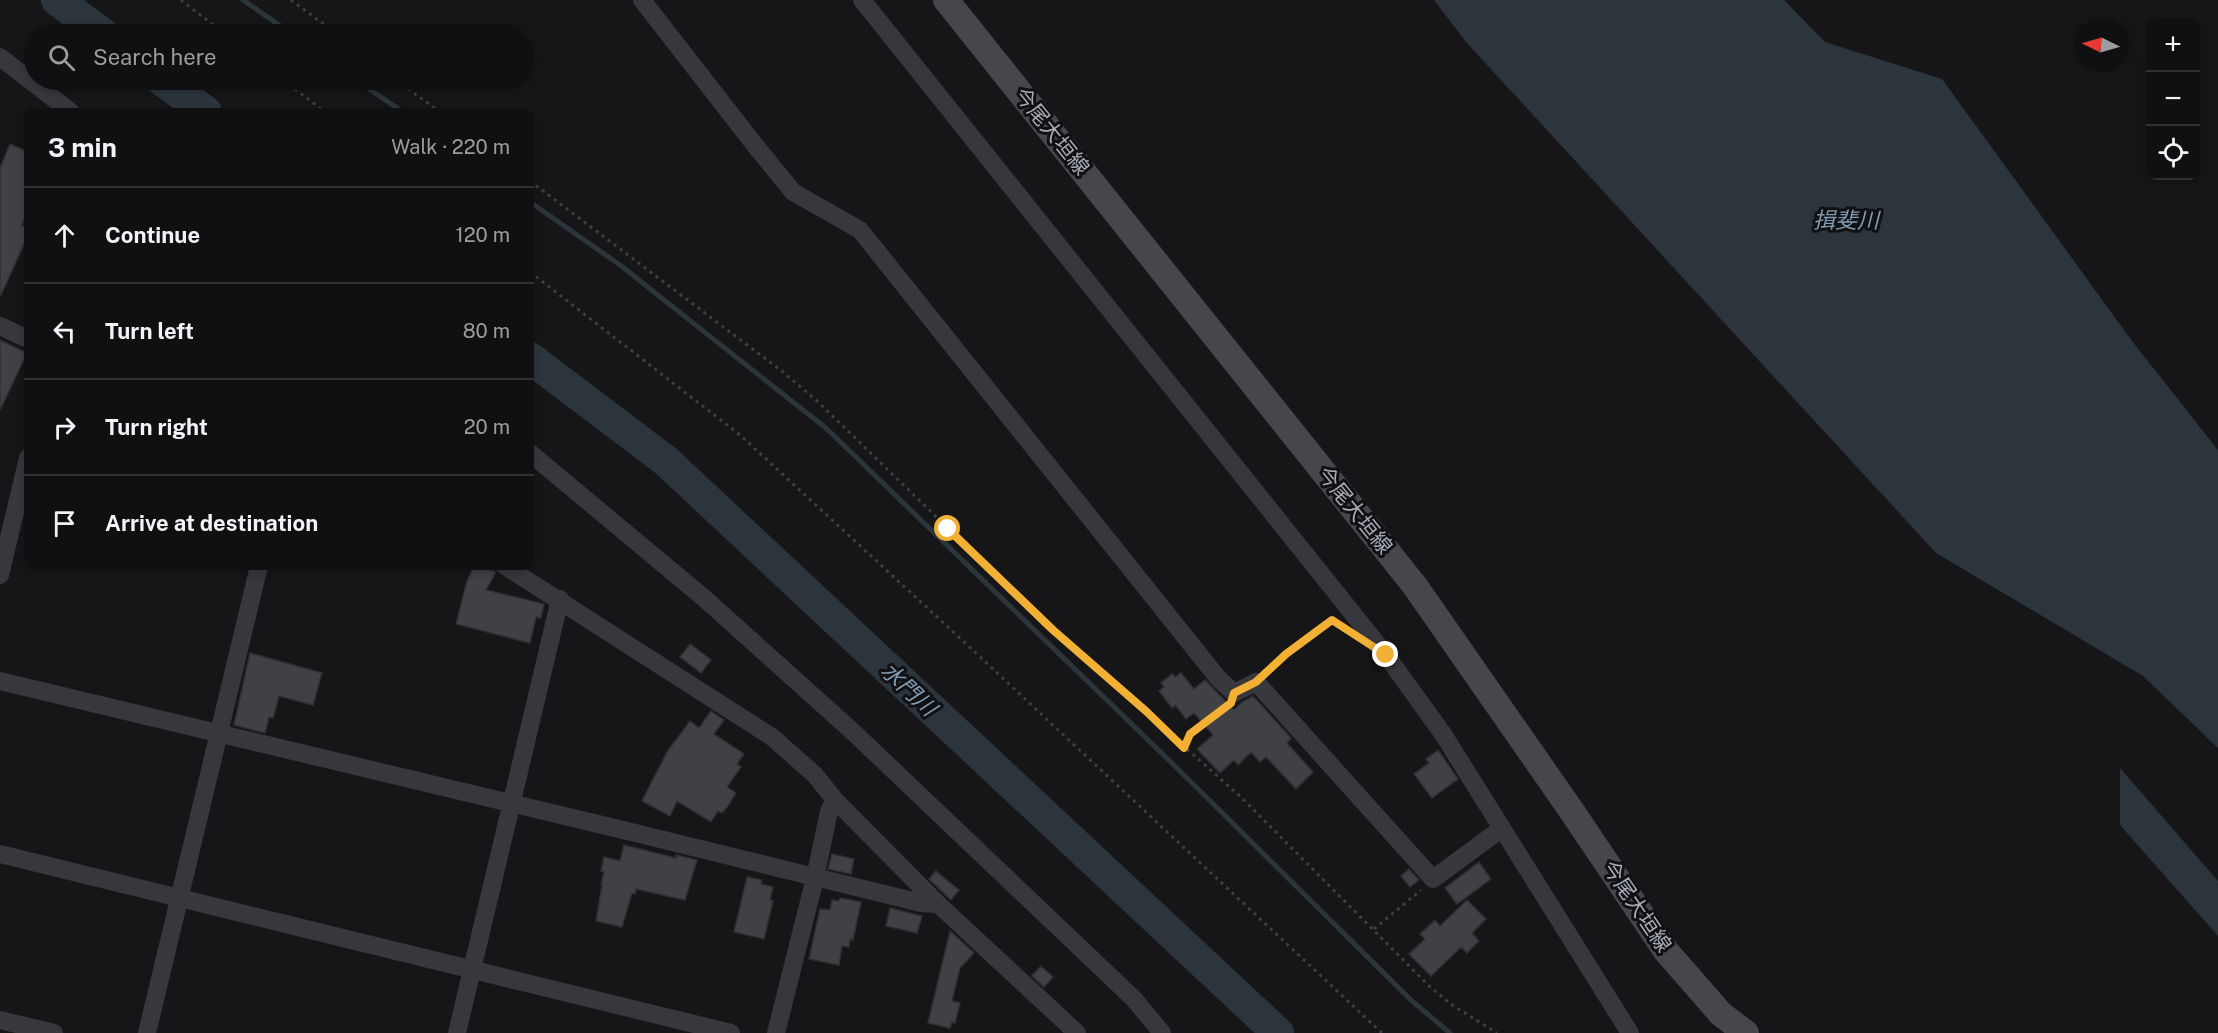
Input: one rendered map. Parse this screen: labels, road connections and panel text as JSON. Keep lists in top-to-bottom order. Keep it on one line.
{"streets":{"main road":["今尾大垣線"]},"water":["揖斐川","水門川"],"north":"left","page":{"map_buttons":["+","−"],"search":"Search here","heading":["3 min","Walk · 220 m"],"list":[["Continue","120 m"],["Turn left","80 m"],["Turn right","20 m"],"Arrive at destination"]}}
